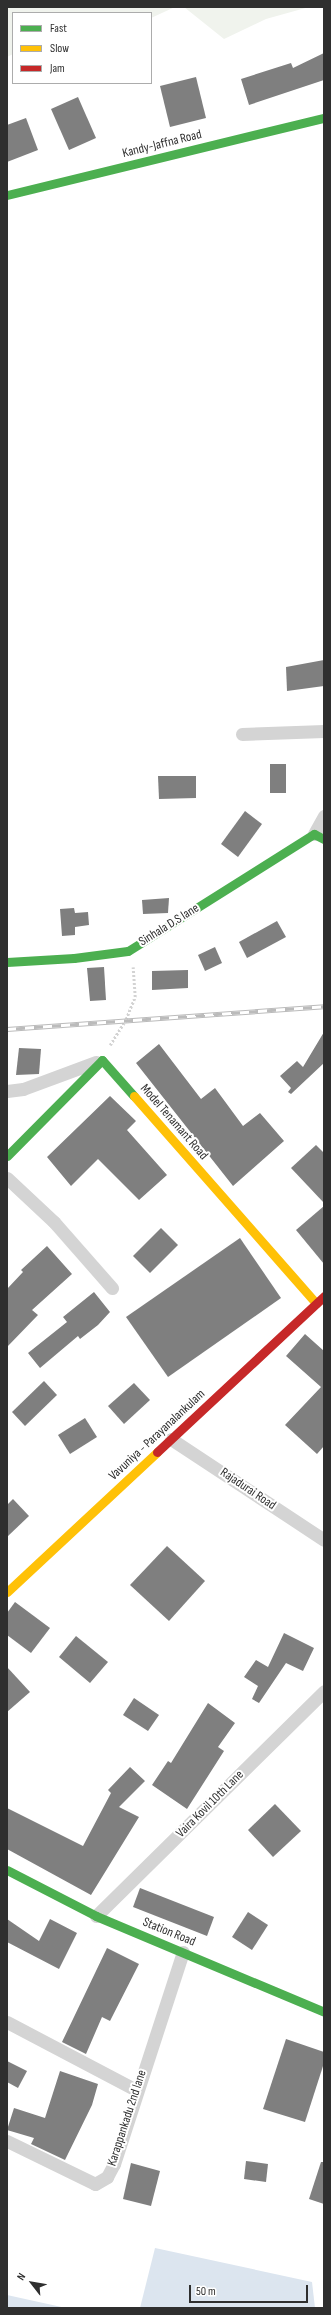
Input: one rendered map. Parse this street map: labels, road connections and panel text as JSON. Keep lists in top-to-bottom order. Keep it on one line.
{"streets":{"main road":["Kandy-Jaffna Road","Sinhala D.S lane","Model Tenamant Road","Vavuniya - Parayanalankulam","Station Road"],"street":["Rajadurai Road","Vaira Kovil 10th Lane","Karappankadu 2nd lane"]},"crossings":[["Model Tenamant Road","Vavuniya - Parayanalankulam"],["Vavuniya - Parayanalankulam","Rajadurai Road"],["Vaira Kovil 10th Lane","Station Road"],["Station Road","Karappankadu 2nd lane"]],"legend":["Fast","Slow","Jam"],"scale_bar":"50 m","north":"top left"}
